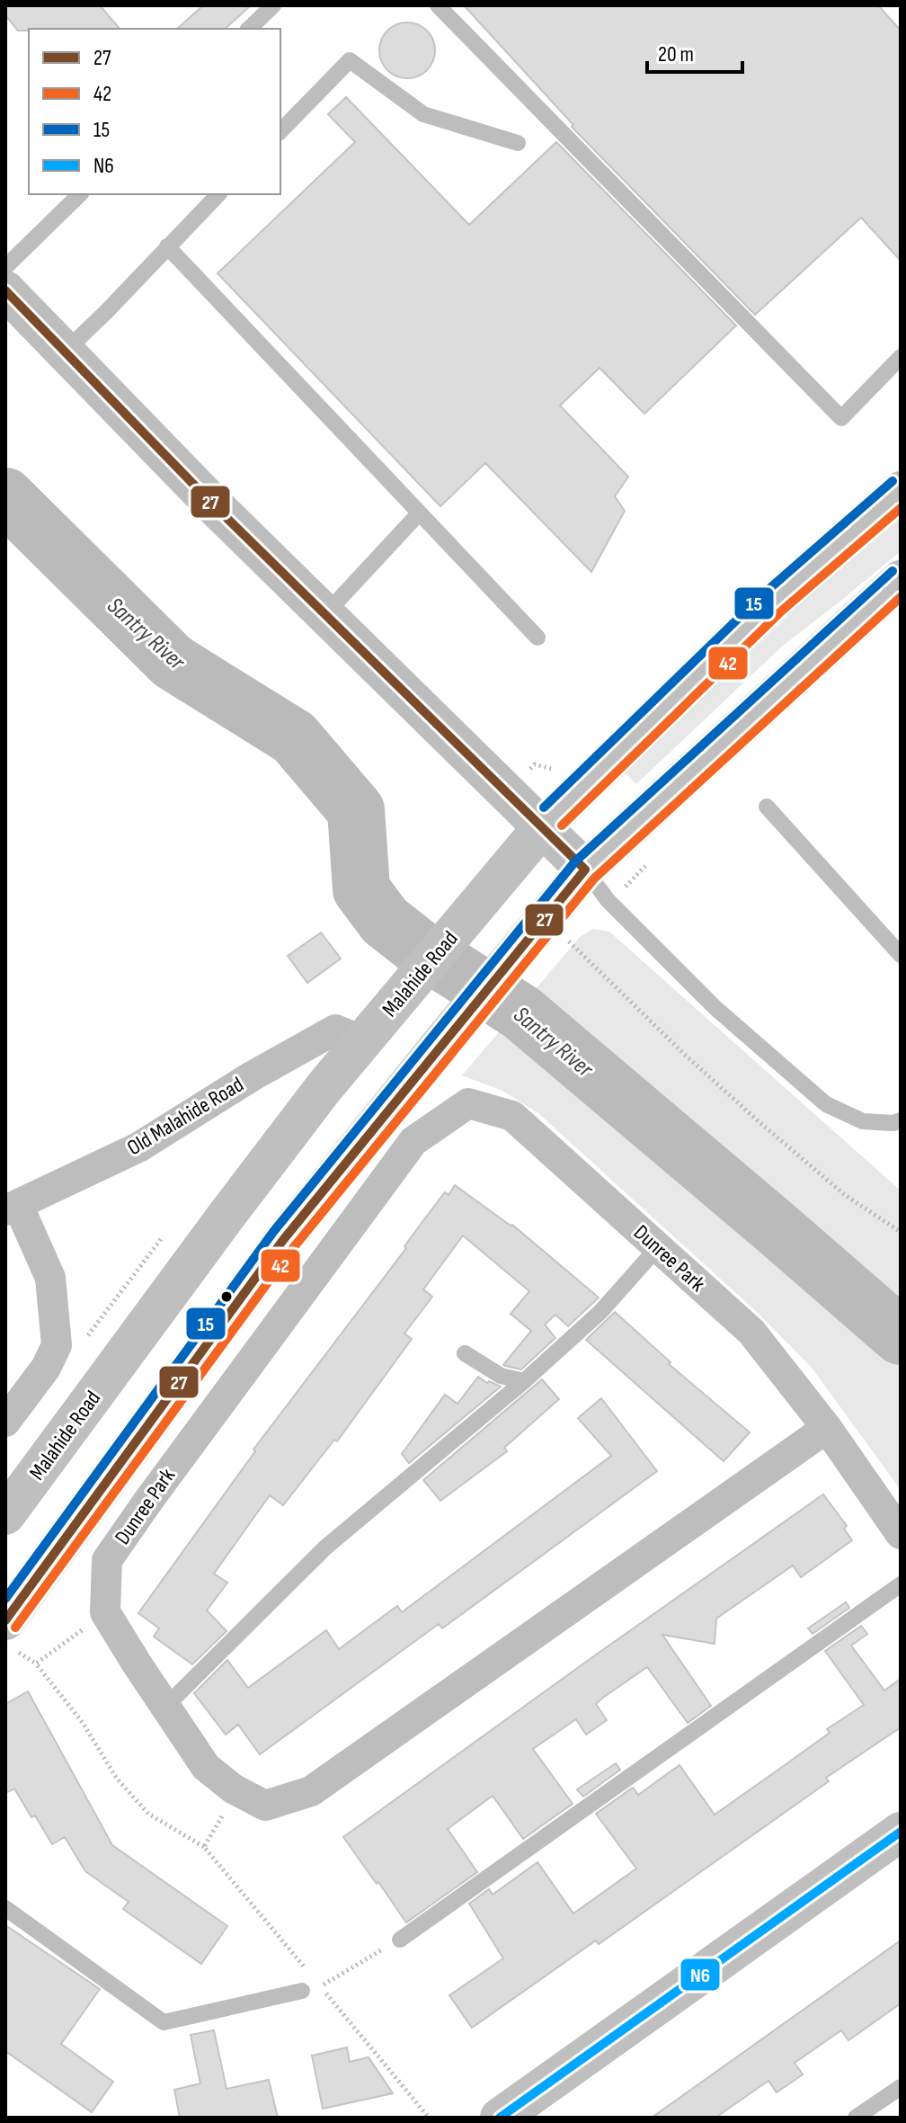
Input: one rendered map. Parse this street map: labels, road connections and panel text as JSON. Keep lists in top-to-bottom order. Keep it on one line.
{"streets":{"main road":["Malahide Road"],"street":["Old Malahide Road","Dunree Park"]},"crossings":[["Malahide Road","Old Malahide Road"]],"water":["Santry River"],"lines":["transit line 27","transit line 15","transit line 42","transit line N6"],"legend":["27","42","15","N6"],"scale_bar":"20 m"}
